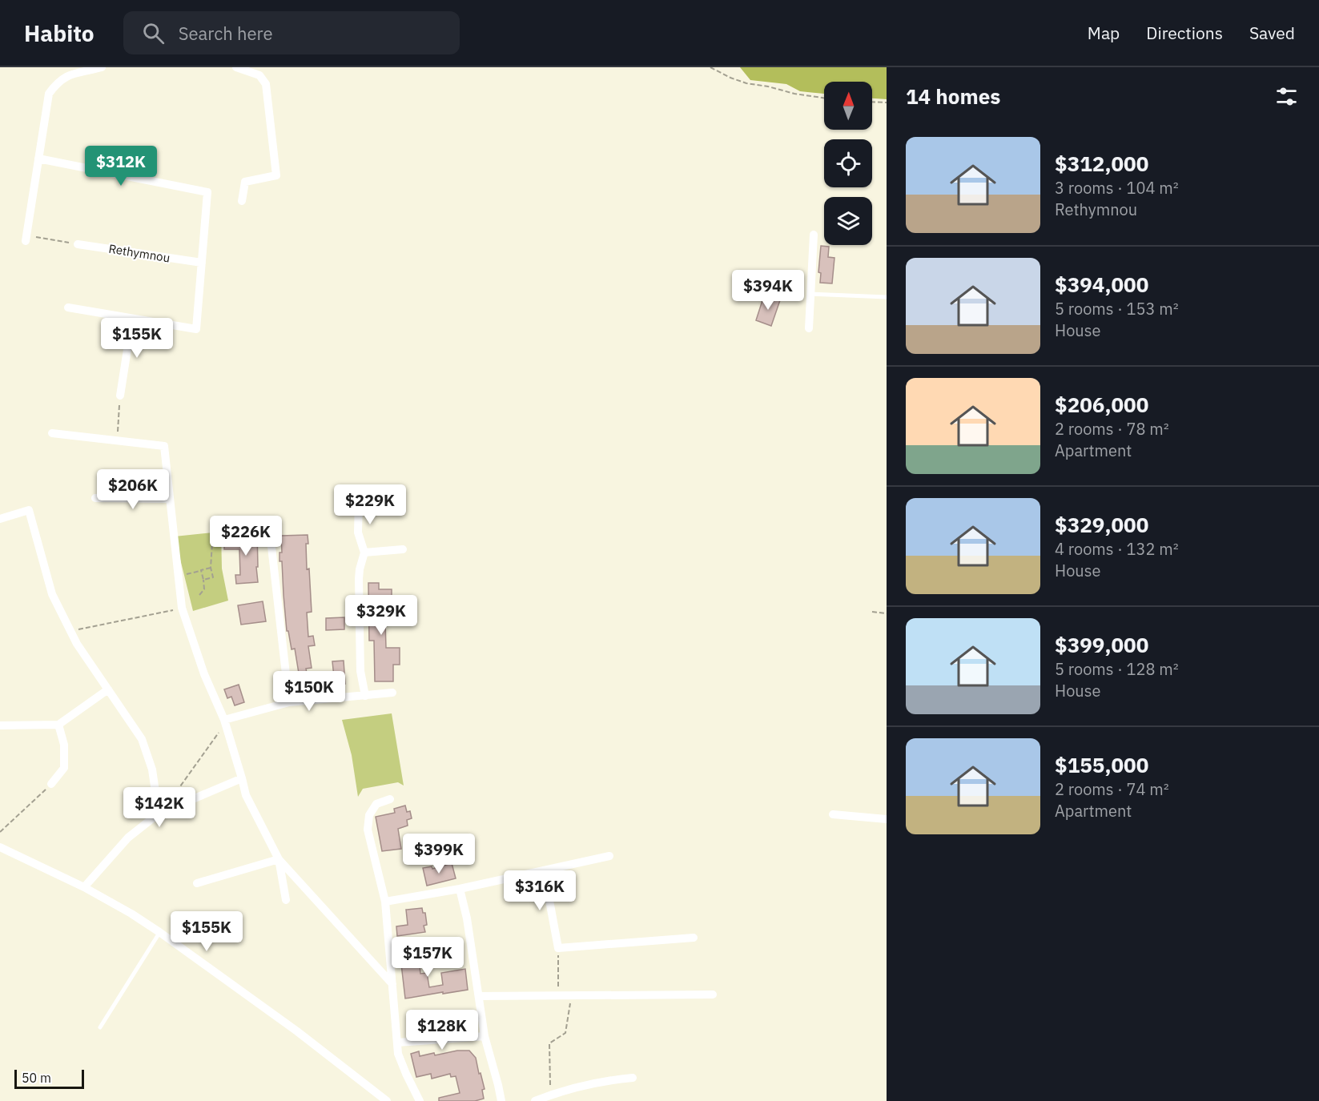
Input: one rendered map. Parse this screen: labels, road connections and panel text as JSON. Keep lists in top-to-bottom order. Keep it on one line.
{"streets":{"street":["Rethymnou"]},"scale_bar":"50 m","north":"top","page":{"header":"Habito","search":"Search here","nav":["Map","Directions","Saved"],"heading":"14 homes","list":[{"name":"$312,000","note":"3 rooms · 104 m² · Rethymnou"},{"name":"$394,000","note":"5 rooms · 153 m² · House"},{"name":"$206,000","note":"2 rooms · 78 m² · Apartment"},{"name":"$329,000","note":"4 rooms · 132 m² · House"},{"name":"$399,000","note":"5 rooms · 128 m² · House"},{"name":"$155,000","note":"2 rooms · 74 m² · Apartment"}],"price":["$312K","$394K","$155K","$206K","$229K","$226K","$329K","$150K","$142K","$399K","$316K","$155K","$157K","$128K"],"scale":"50 m"}}
